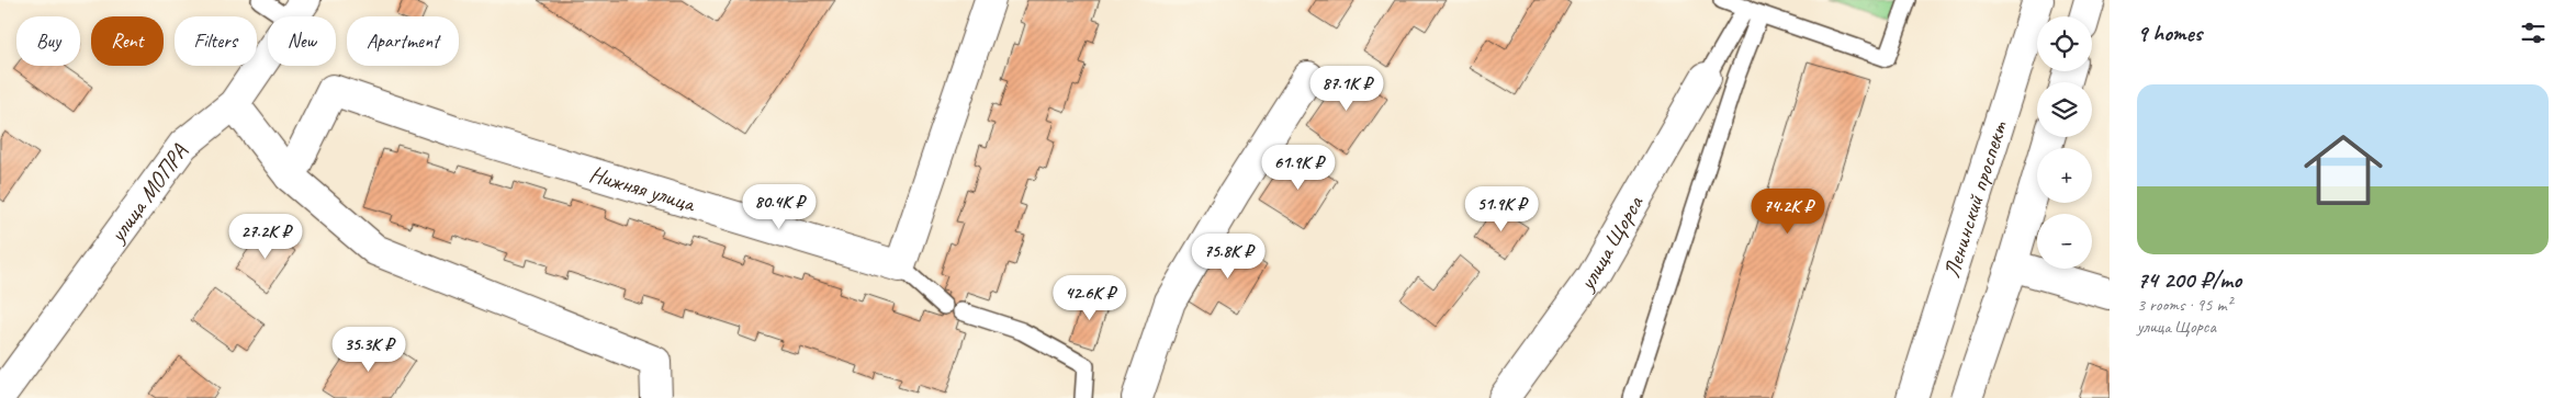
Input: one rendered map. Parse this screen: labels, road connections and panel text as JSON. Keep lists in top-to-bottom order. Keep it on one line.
{"streets":{"street":["Нижняя улица","улица МОПРА","Ленинский проспект","улица Щорса"]},"page":{"heading":"9 homes","map_buttons":["+","−"],"chip":["Buy","Rent","Filters","New","Apartment"],"price":["87.1K ₽","61.9K ₽","80.4K ₽","51.9K ₽","74.2K ₽","27.2K ₽","75.8K ₽","42.6K ₽","35.3K ₽"],"list":[{"name":"74 200 ₽/mo","note":"3 rooms · 95 m² · улица Щорса"}]}}
